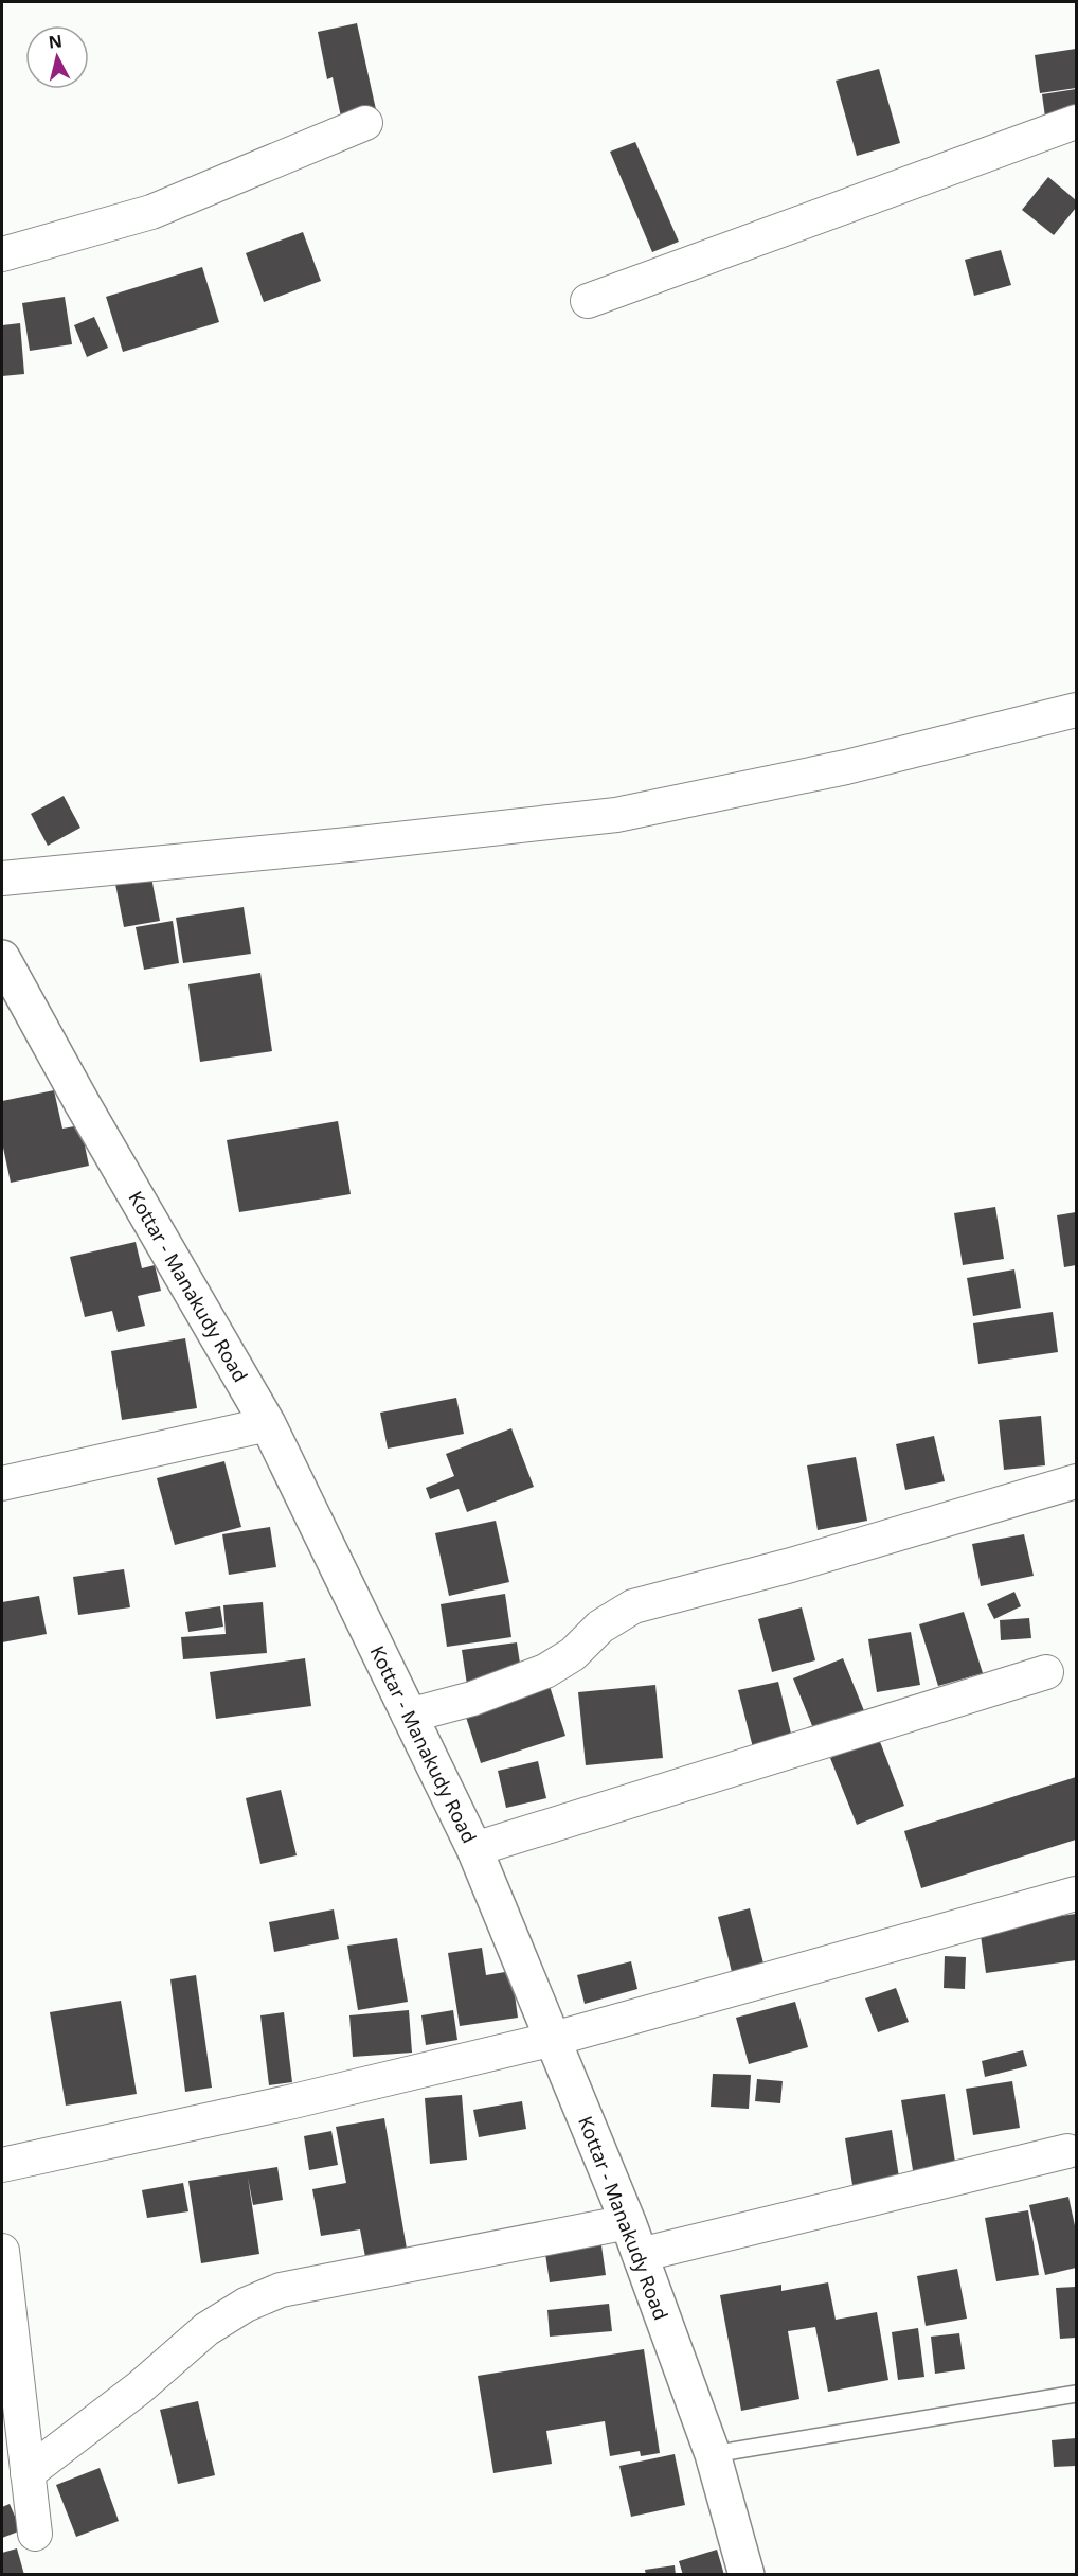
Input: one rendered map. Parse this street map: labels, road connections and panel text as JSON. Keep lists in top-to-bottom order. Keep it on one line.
{"streets":{"main road":["Kottar - Manakudy Road"]},"north":"top"}
